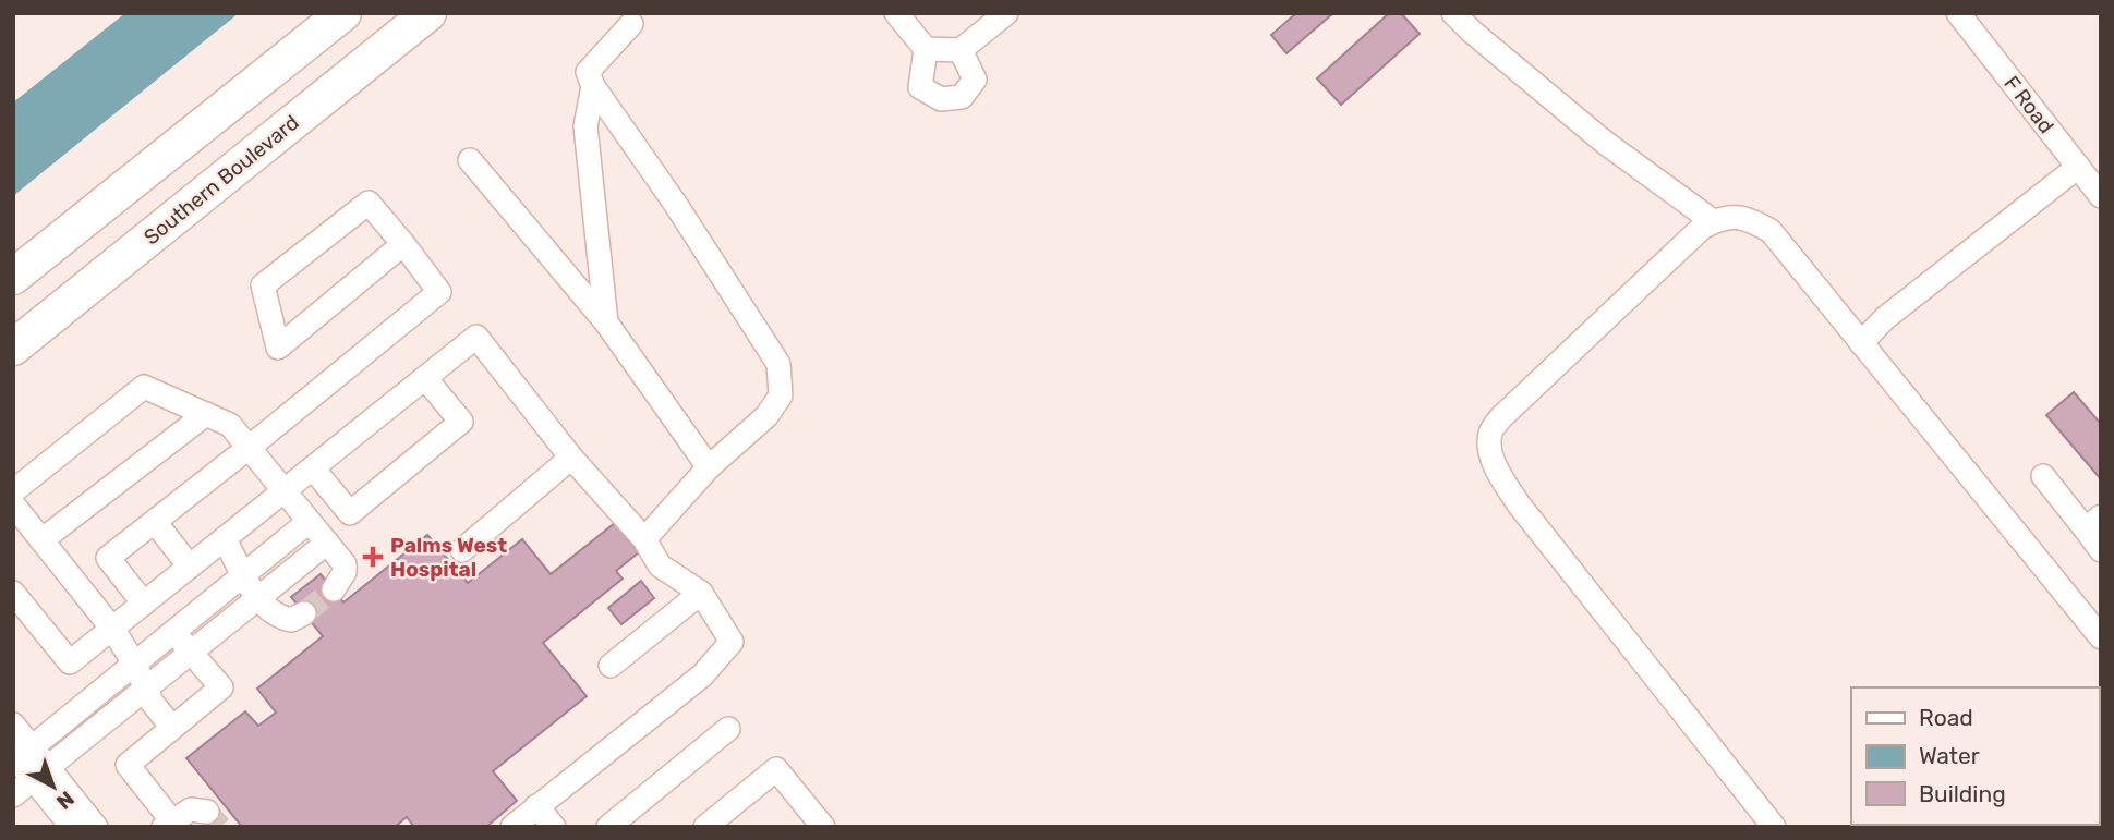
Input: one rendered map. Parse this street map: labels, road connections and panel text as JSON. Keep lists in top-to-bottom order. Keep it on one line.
{"streets":{"highway":["Southern Boulevard"],"street":["F Road"]},"places":{"health":["Palms West Hospital"]},"legend":["Road","Water","Building"],"north":"bottom right"}
